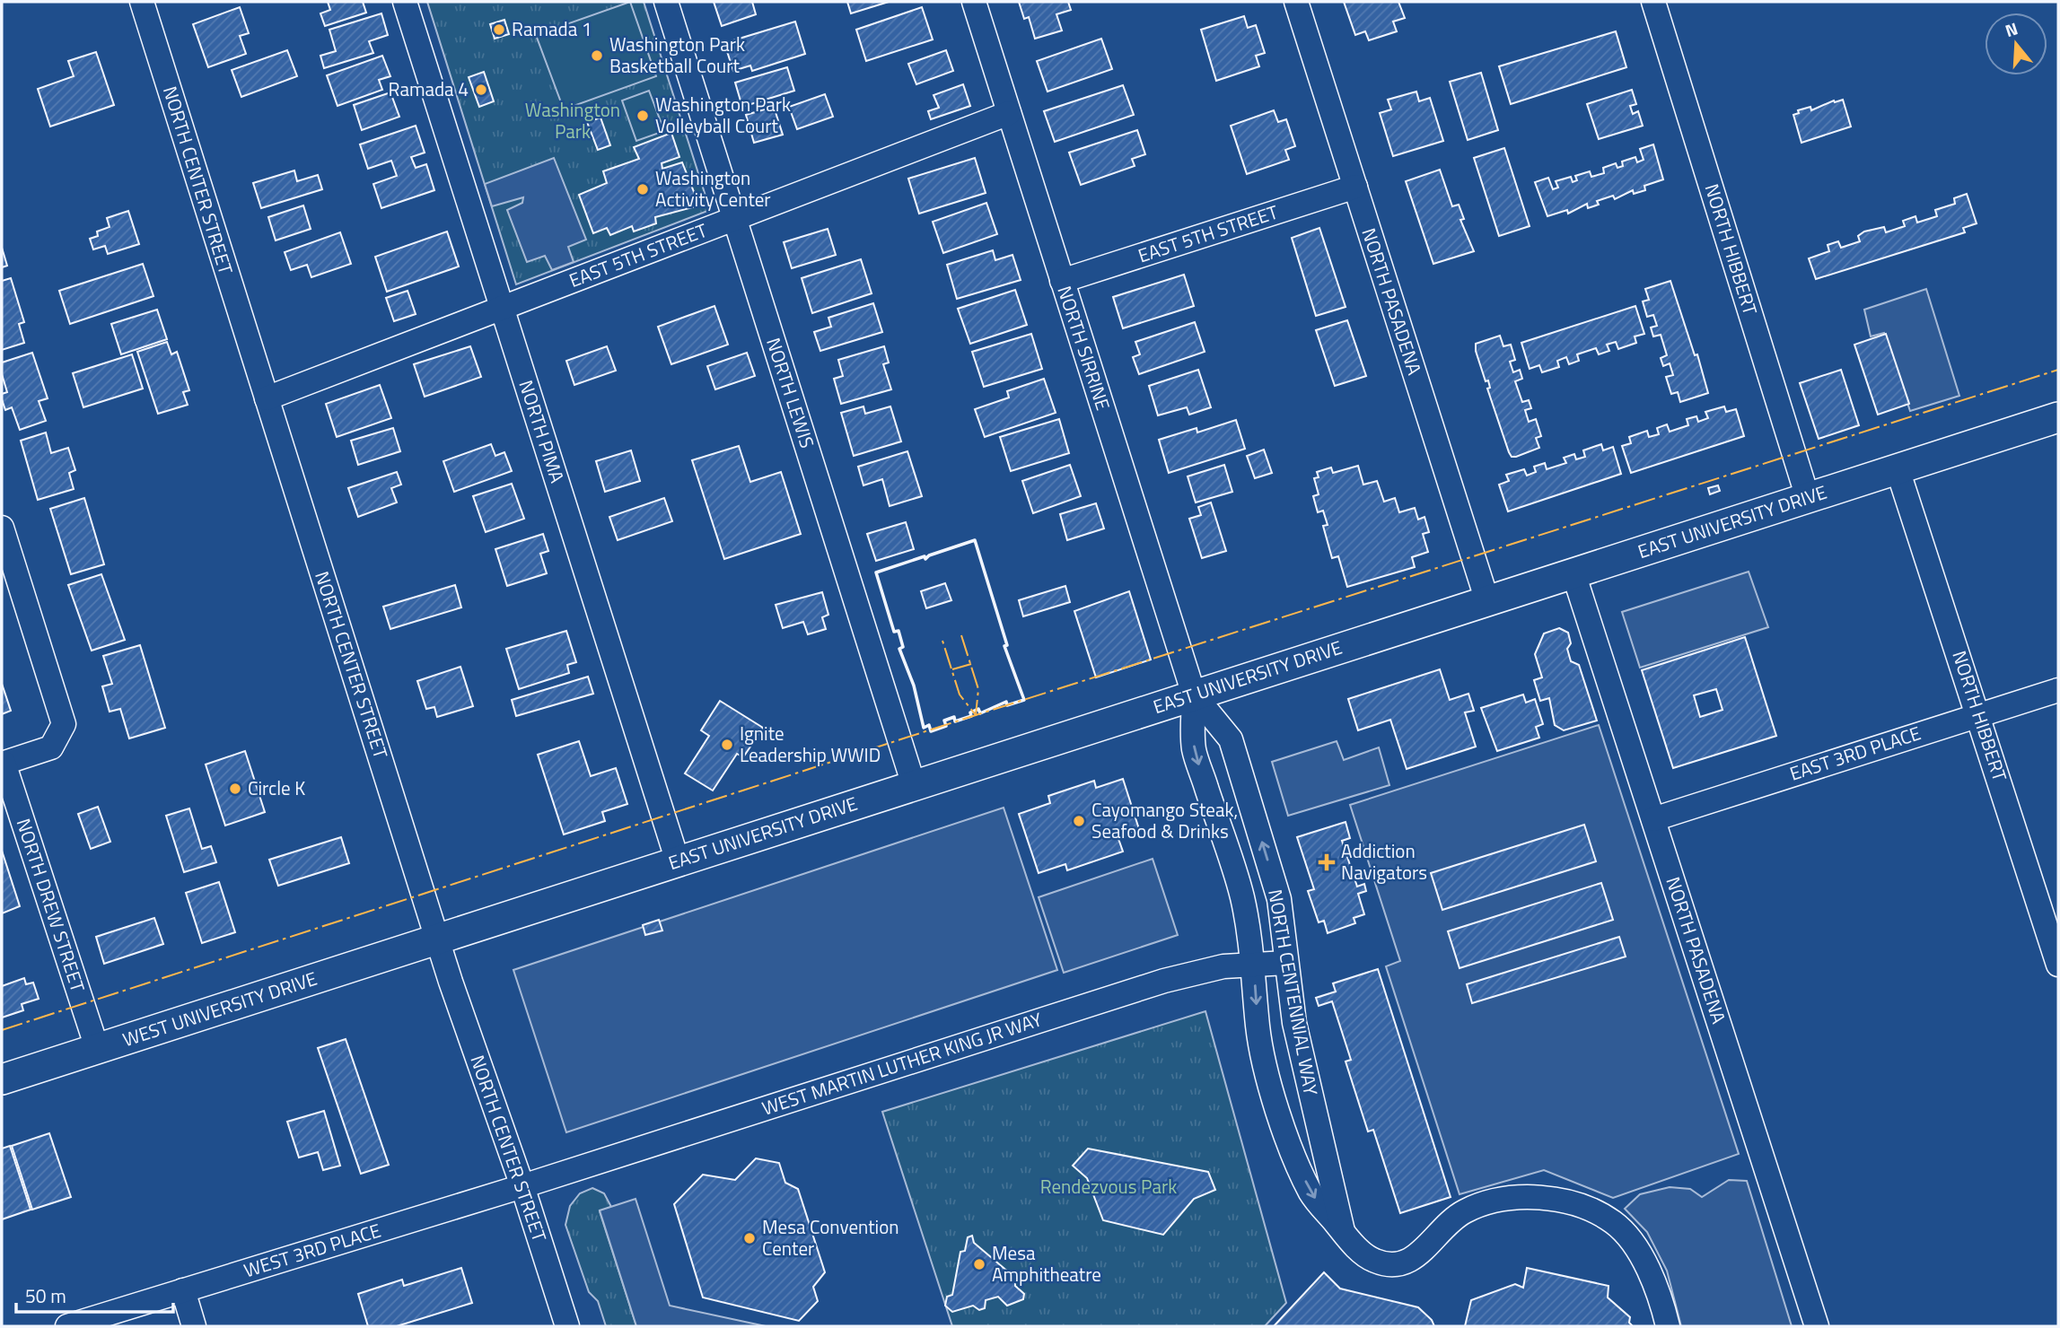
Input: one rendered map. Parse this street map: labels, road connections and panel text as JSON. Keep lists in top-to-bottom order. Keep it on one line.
{"streets":{"main road":["EAST UNIVERSITY DRIVE","WEST UNIVERSITY DRIVE"],"street":["NORTH CENTER STREET","EAST 5TH STREET","NORTH HIBBERT","NORTH PASADENA","NORTH SIRRINE","NORTH LEWIS","NORTH PIMA","EAST 3RD PLACE","NORTH DREW STREET","NORTH CENTENNIAL WAY","WEST MARTIN LUTHER KING JR WAY","WEST 3RD PLACE"]},"crossings":[["NORTH CENTER STREET","EAST 5TH STREET"],["NORTH CENTER STREET","EAST UNIVERSITY DRIVE"],["NORTH CENTER STREET","WEST UNIVERSITY DRIVE"],["NORTH CENTER STREET","WEST MARTIN LUTHER KING JR WAY"],["NORTH CENTER STREET","WEST 3RD PLACE"],["EAST 5TH STREET","NORTH PASADENA"],["EAST 5TH STREET","NORTH SIRRINE"],["EAST 5TH STREET","NORTH LEWIS"],["EAST 5TH STREET","NORTH PIMA"],["NORTH HIBBERT","EAST UNIVERSITY DRIVE"],["NORTH HIBBERT","EAST 3RD PLACE"],["NORTH PASADENA","EAST UNIVERSITY DRIVE"],["NORTH PASADENA","EAST 3RD PLACE"],["NORTH SIRRINE","EAST UNIVERSITY DRIVE"],["NORTH SIRRINE","NORTH CENTENNIAL WAY"],["NORTH LEWIS","EAST UNIVERSITY DRIVE"],["NORTH PIMA","EAST UNIVERSITY DRIVE"],["EAST UNIVERSITY DRIVE","NORTH CENTENNIAL WAY"],["EAST UNIVERSITY DRIVE","WEST UNIVERSITY DRIVE"],["NORTH DREW STREET","WEST UNIVERSITY DRIVE"],["NORTH CENTENNIAL WAY","WEST MARTIN LUTHER KING JR WAY"],["WEST MARTIN LUTHER KING JR WAY","WEST 3RD PLACE"]],"parks":["Washington Park","Rendezvous Park"],"places":{"other":["Ramada 1","Washington Park Basketball Court","Ramada 4","Washington Park Volleyball Court","Washington Activity Center","Ignite Leadership WWID","Circle K","Cayomango Steak, Seafood & Drinks","Mesa Convention Center","Mesa Amphitheatre"],"health":["Addiction Navigators"]},"scale_bar":"50 m","north":"top"}
